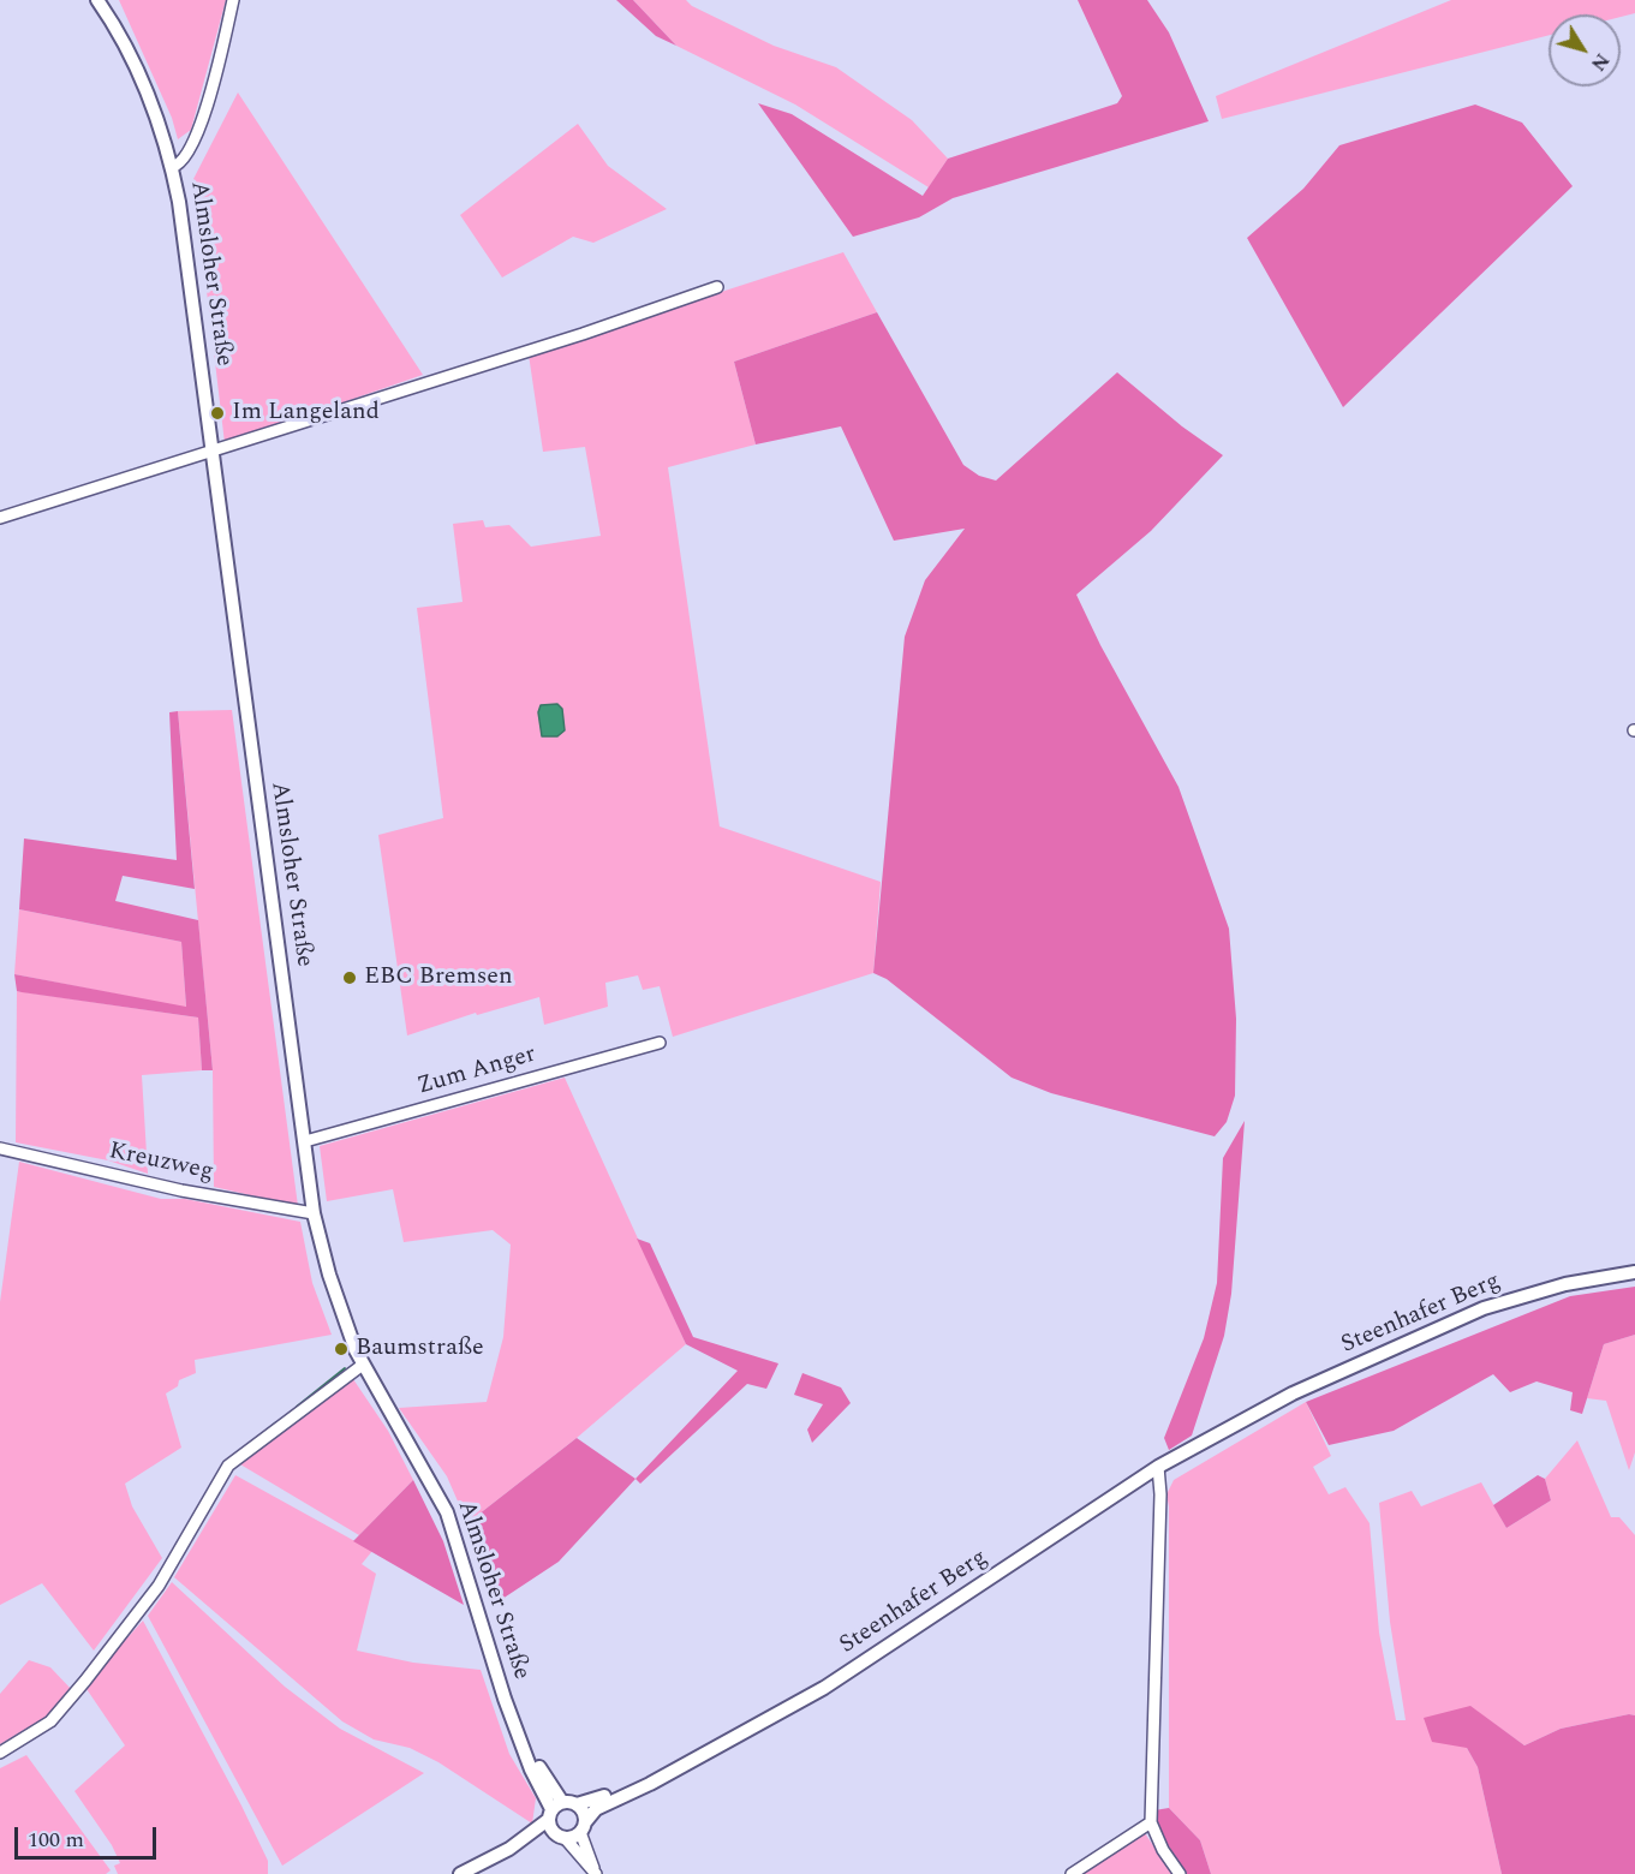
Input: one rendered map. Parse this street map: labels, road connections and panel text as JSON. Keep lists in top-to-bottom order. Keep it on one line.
{"streets":{"street":["Almsloher Straße","Zum Anger","Kreuzweg","Steenhafer Berg"]},"crossings":[["Almsloher Straße","Zum Anger"],["Almsloher Straße","Kreuzweg"],["Almsloher Straße","Steenhafer Berg"]],"places":["Im Langeland","EBC Bremsen","Baumstraße"],"scale_bar":"100 m","north":"bottom right"}
